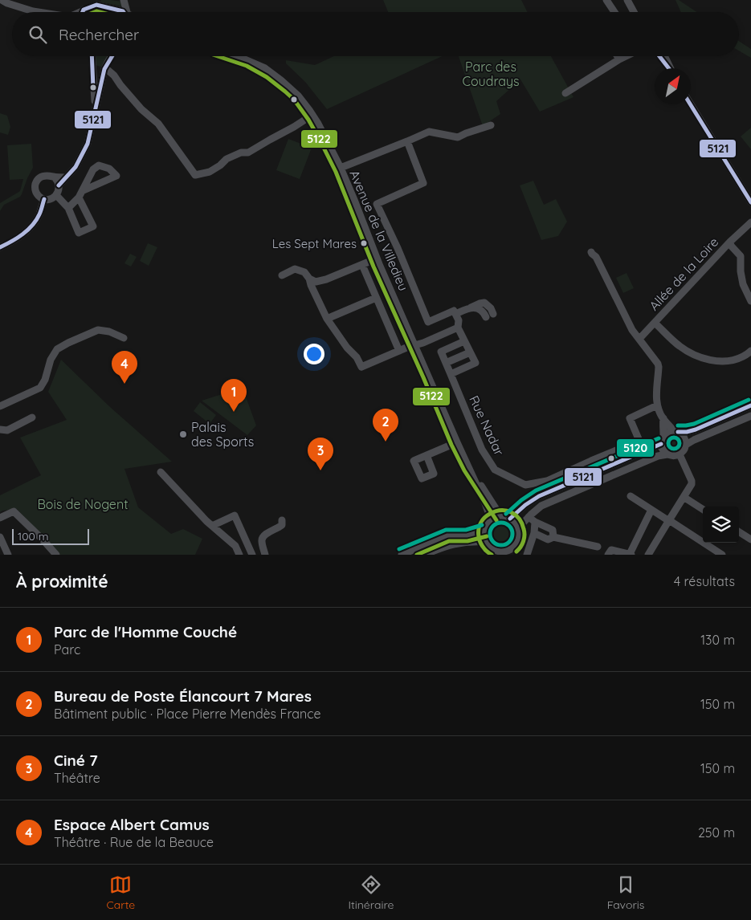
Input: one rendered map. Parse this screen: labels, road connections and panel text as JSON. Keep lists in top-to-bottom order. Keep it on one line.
{"streets":{"street":["Avenue de la Villedieu","Allée de la Loire","Rue Nadar"]},"parks":["Parc des Coudrays","Bois de Nogent"],"places":["Les Sept Mares","Palais des Sports"],"lines":["transit line 5121","transit line 5122","transit line 5120"],"scale_bar":"100 m","north":"top right","page":{"search":"Rechercher","pins":["4","1","2","3"],"scale":"100 m","heading":["À proximité","4 résultats"],"list":[{"mark":"1","name":"Parc de l'Homme Couché","note":"Parc","value":"130 m"},{"mark":"2","name":"Bureau de Poste Élancourt 7 Mares","note":"Bâtiment public · Place Pierre Mendès France","value":"150 m"},{"mark":"3","name":"Ciné 7","note":"Théâtre","value":"150 m"},{"mark":"4","name":"Espace Albert Camus","note":"Théâtre · Rue de la Beauce","value":"250 m"}],"nav":["Carte","Itinéraire","Favoris"]}}
